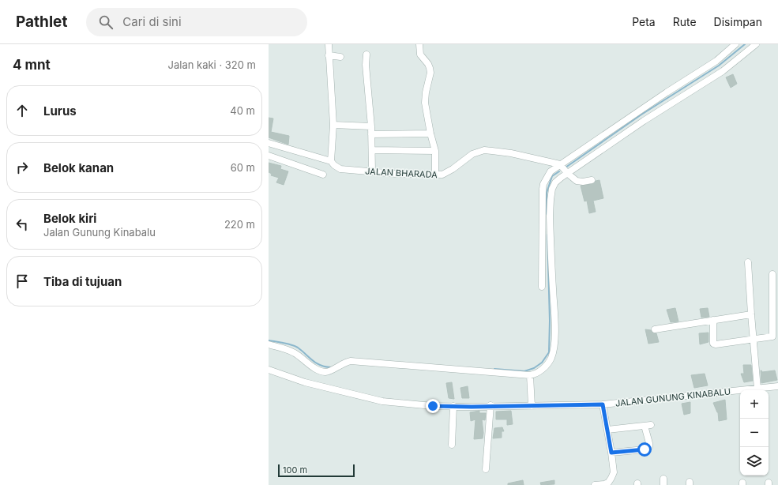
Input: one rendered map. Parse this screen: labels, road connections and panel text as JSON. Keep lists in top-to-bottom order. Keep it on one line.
{"streets":{"street":["JALAN BHARADA","JALAN GUNUNG KINABALU"]},"scale_bar":"100 m","page":{"header":"Pathlet","search":"Cari di sini","nav":["Peta","Rute","Disimpan"],"heading":["4 mnt","Jalan kaki · 320 m"],"list":[["Lurus","40 m"],["Belok kanan","60 m"],["Belok kiri","Jalan Gunung Kinabalu","220 m"],"Tiba di tujuan"],"map_buttons":["+","−"],"scale":"100 m"}}
